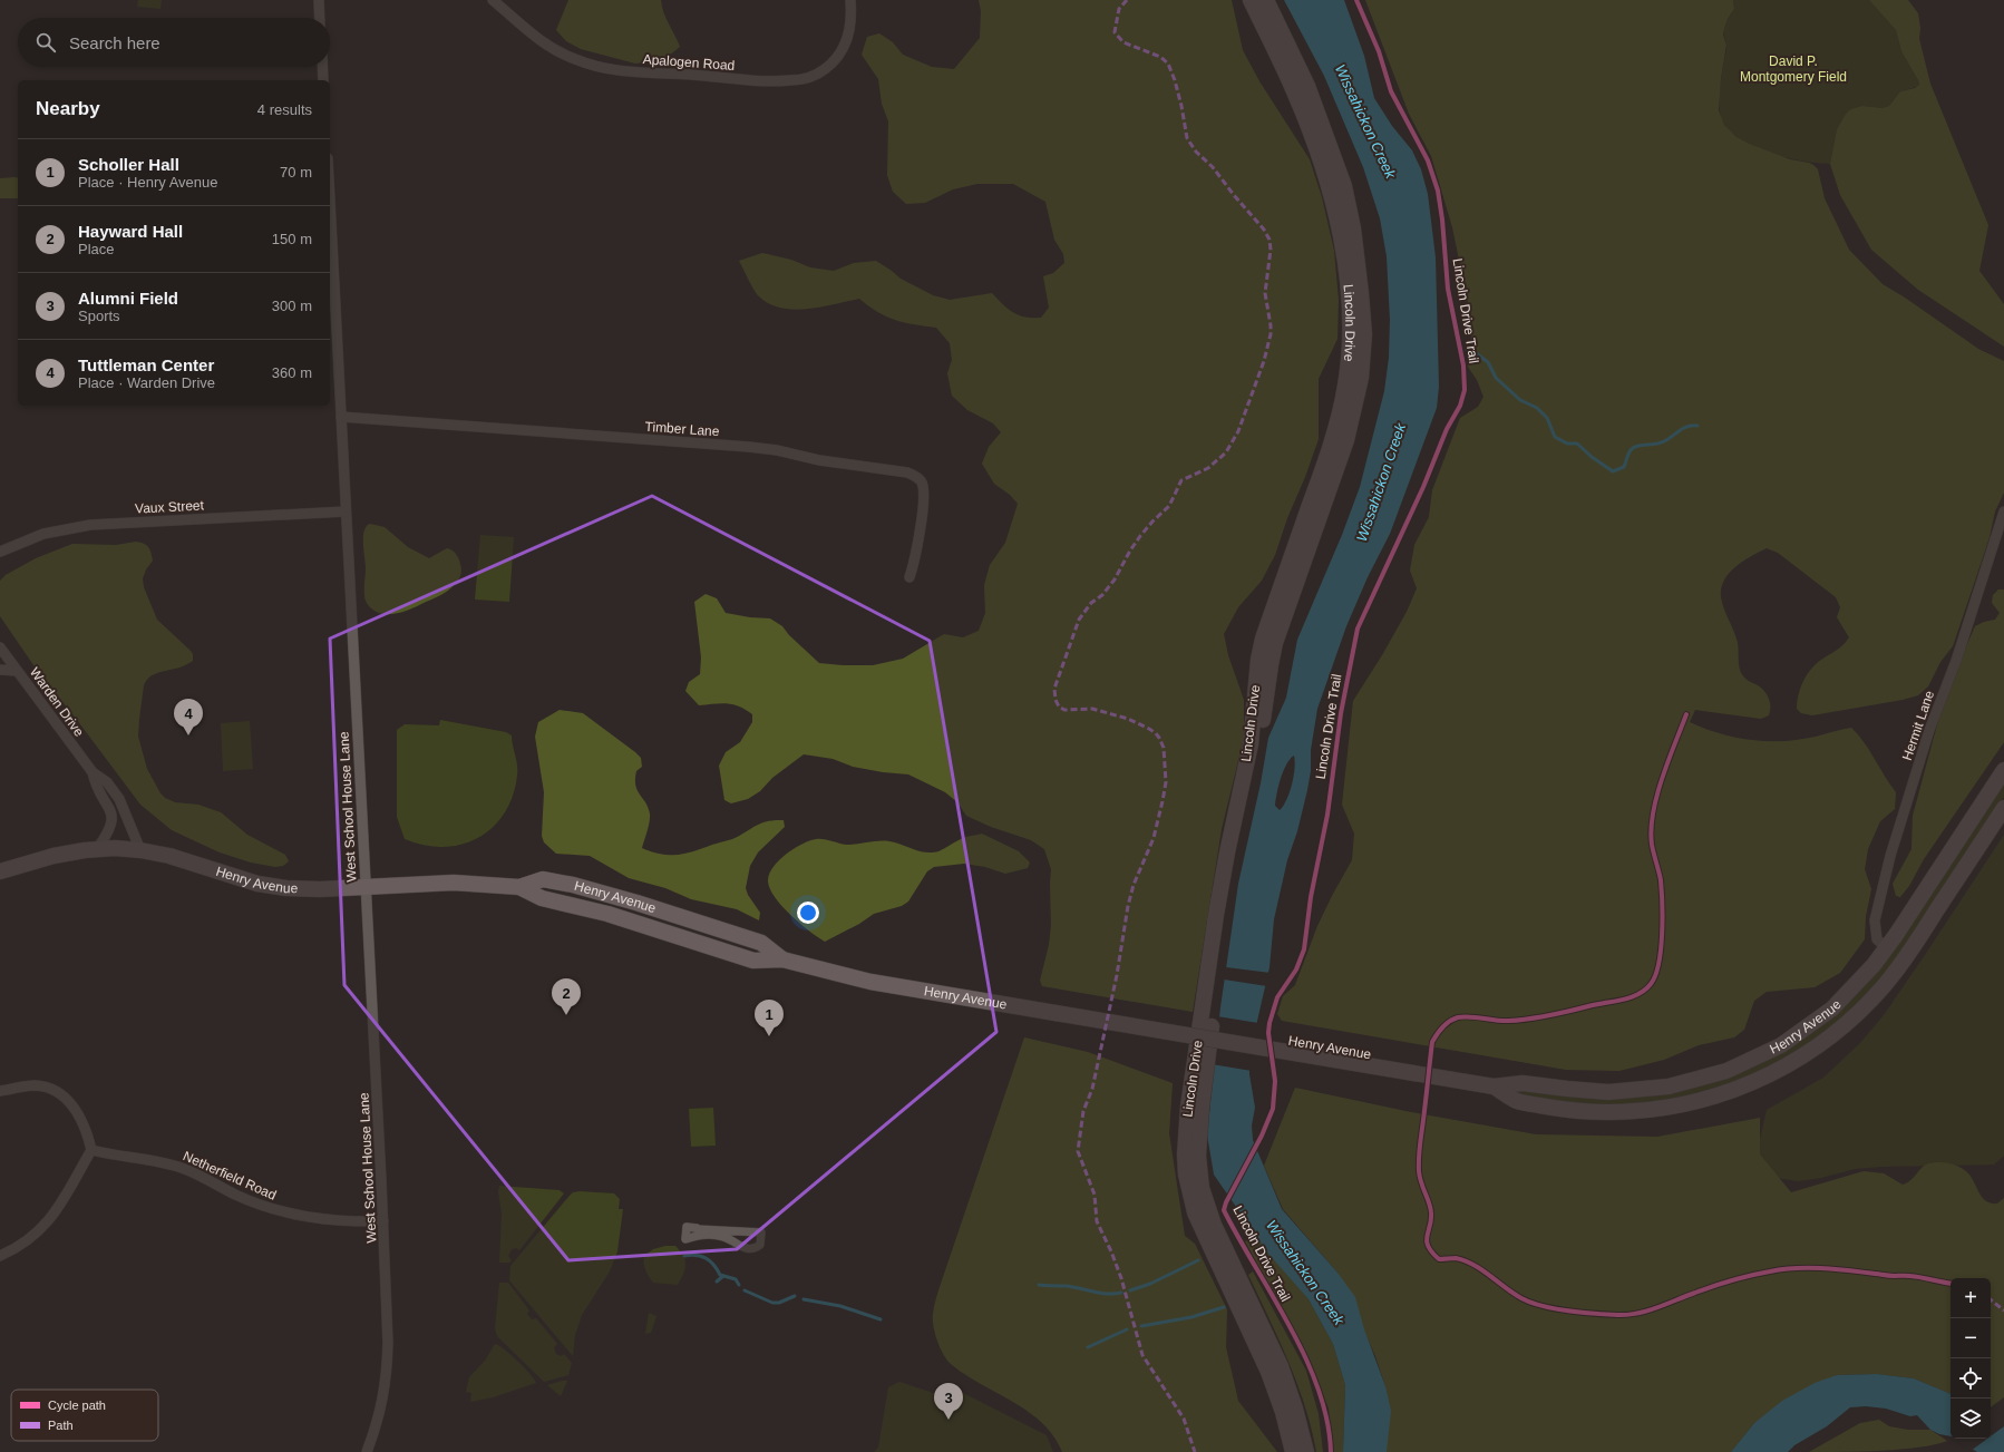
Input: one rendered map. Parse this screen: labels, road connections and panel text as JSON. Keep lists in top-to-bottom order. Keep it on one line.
{"streets":{"main road":["Lincoln Drive","Henry Avenue"],"street":["Apalogen Road","Timber Lane","Vaux Street","Warden Drive","Hermit Lane","West School House Lane","Netherfield Road"],"cycle path":["Lincoln Drive Trail"]},"crossings":[["Timber Lane","West School House Lane"],["Vaux Street","West School House Lane"],["Warden Drive","Henry Avenue"],["Hermit Lane","Henry Avenue"],["West School House Lane","Henry Avenue"],["West School House Lane","Netherfield Road"]],"water":["Wissahickon Creek"],"parks":["David P. Montgomery Field"],"legend":["Cycle path","Path"],"page":{"search":"Search here","heading":["Nearby","4 results"],"list":[{"mark":"1","name":"Scholler Hall","note":"Place · Henry Avenue","value":"70 m"},{"mark":"2","name":"Hayward Hall","note":"Place","value":"150 m"},{"mark":"3","name":"Alumni Field","note":"Sports","value":"300 m"},{"mark":"4","name":"Tuttleman Center","note":"Place · Warden Drive","value":"360 m"}],"pins":["4","2","1","3"],"map_buttons":["+","−"]}}
